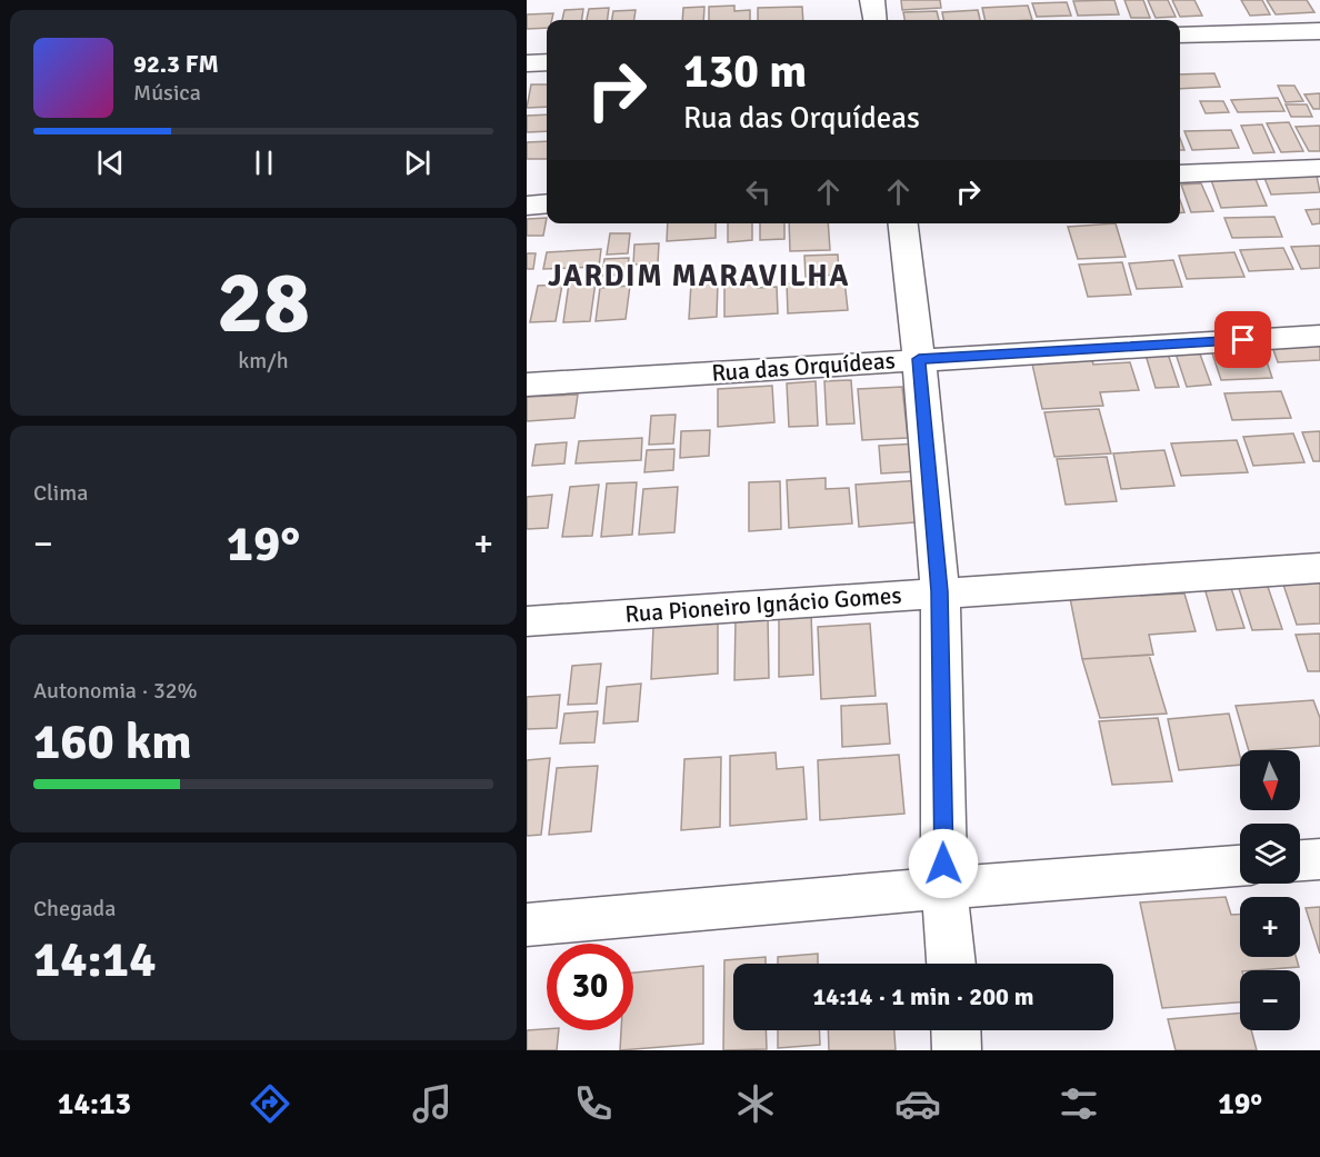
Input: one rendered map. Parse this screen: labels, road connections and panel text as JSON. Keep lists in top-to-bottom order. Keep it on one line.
{"streets":{"street":["Rua das Orquídeas","Rua Pioneiro Ignácio Gomes"]},"districts":["JARDIM MARAVILHA"],"north":"bottom","page":{"turn":["130 m","Rua das Orquídeas"],"song":["92.3 FM","Música"],"tile":[["28","km/h"],"Clima",["Autonomia · 32%","160 km"],["Chegada","14:14"]],"heat":["−","19°","+"],"map_buttons":["+","−"],"limit":"30","trip":"14:14 · 1 min · 200 m","tabs":["14:13","19°"]}}
